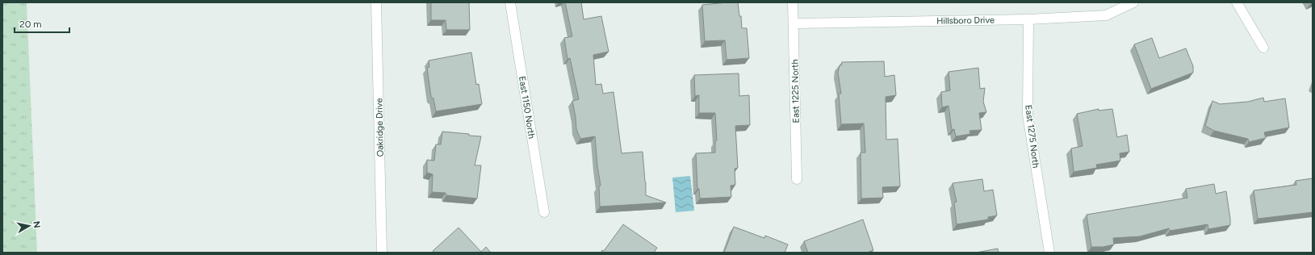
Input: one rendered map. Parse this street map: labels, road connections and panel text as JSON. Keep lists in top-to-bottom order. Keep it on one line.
{"streets":{"street":["Hillsboro Drive","East 1225 North","East 1150 North","Oakridge Drive","East 1275 North"]},"crossings":[["Hillsboro Drive","East 1225 North"],["Hillsboro Drive","East 1275 North"]],"scale_bar":"20 m","north":"right"}
